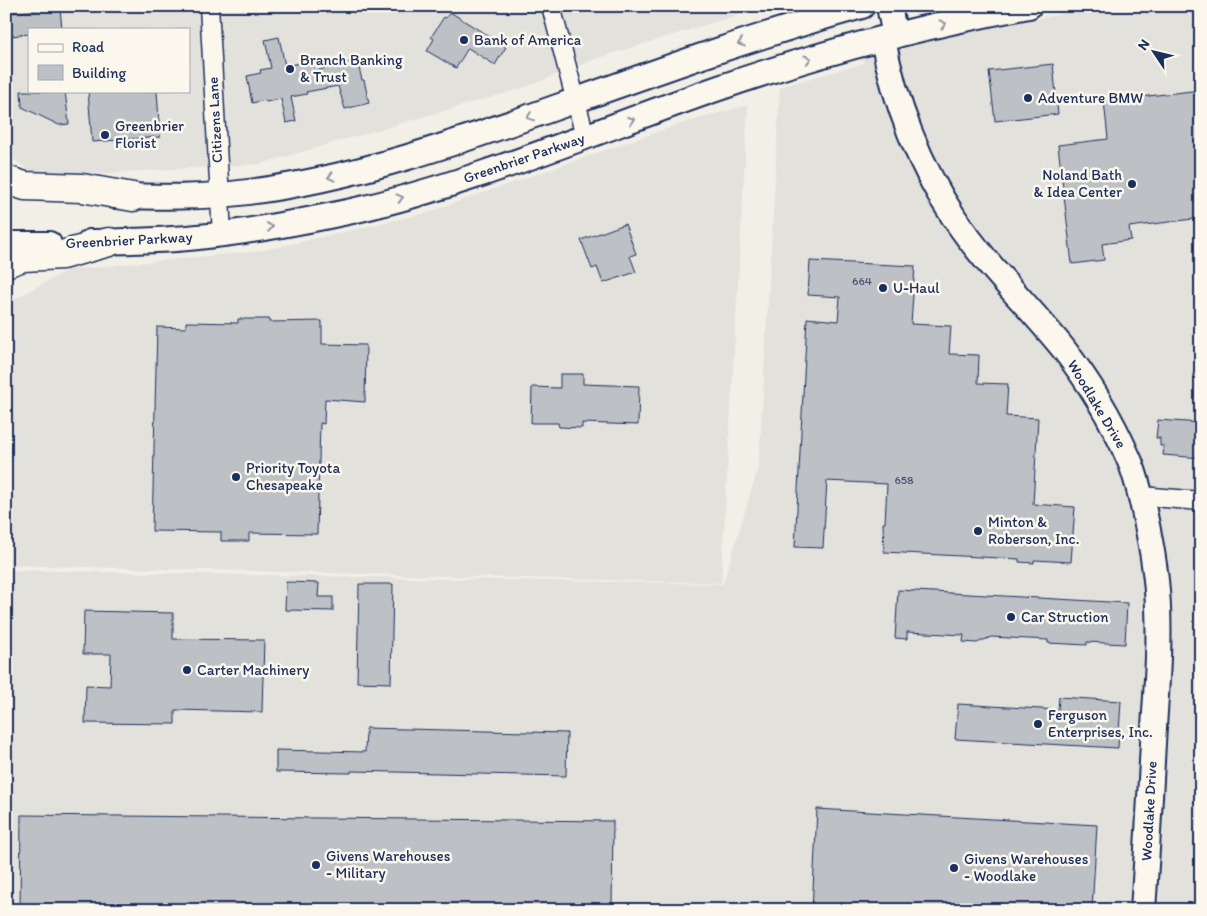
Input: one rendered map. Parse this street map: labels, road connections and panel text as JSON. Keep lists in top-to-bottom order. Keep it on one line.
{"streets":{"main road":["Greenbrier Parkway","Woodlake Drive"],"street":["Citizens Lane"]},"crossings":[["Citizens Lane","Greenbrier Parkway"],["Greenbrier Parkway","Woodlake Drive"]],"places":["Bank of America","Branch Banking & Trust","Adventure BMW","Greenbrier Florist","Noland Bath & Idea Center","U-Haul","Priority Toyota Chesapeake","Minton & Roberson, Inc.","Car Struction","Carter Machinery","Ferguson Enterprises, Inc.","Givens Warehouses - Military","Givens Warehouses - Woodlake"],"house_numbers":["664","658"],"legend":["Road","Building"],"north":"top left"}
